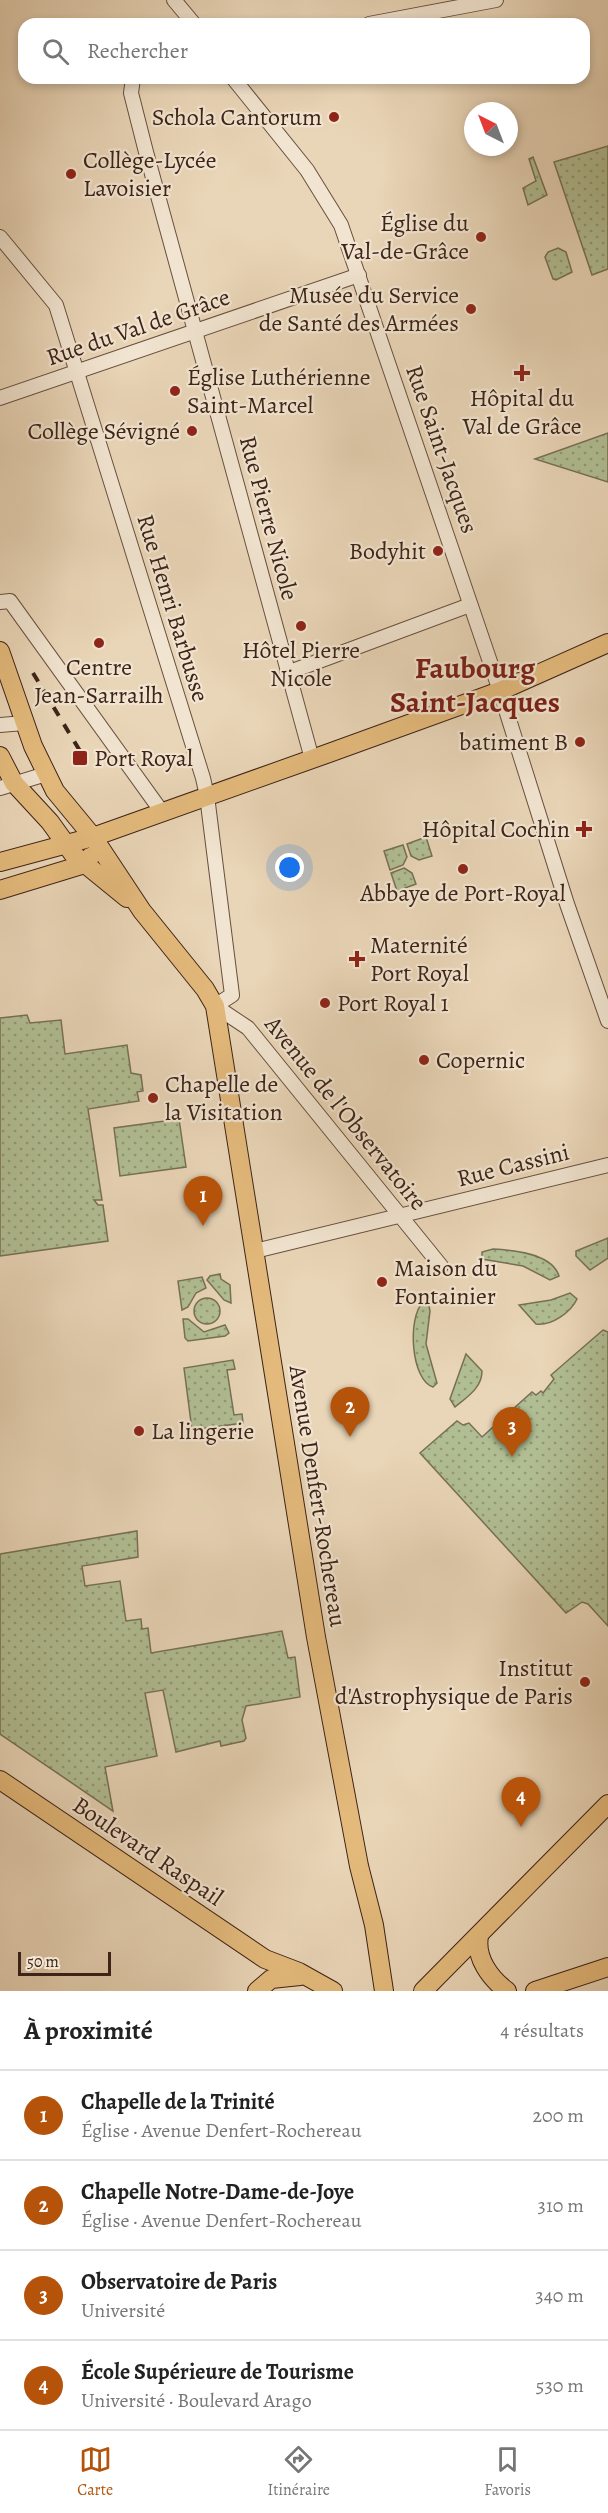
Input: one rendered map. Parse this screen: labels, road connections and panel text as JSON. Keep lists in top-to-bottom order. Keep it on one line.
{"streets":{"main road":["Avenue de l'Observatoire","Avenue Denfert-Rochereau","Boulevard Raspail"],"street":["Rue du Val de Grâce","Rue Saint-Jacques","Rue Pierre Nicole","Rue Henri Barbusse","Rue Cassini"]},"crossings":[["Rue du Val de Grâce","Rue Saint-Jacques"],["Rue du Val de Grâce","Rue Pierre Nicole"],["Rue du Val de Grâce","Rue Henri Barbusse"],["Rue Henri Barbusse","Avenue de l'Observatoire"],["Rue Henri Barbusse","Avenue Denfert-Rochereau"],["Avenue de l'Observatoire","Rue Cassini"],["Avenue de l'Observatoire","Avenue Denfert-Rochereau"],["Rue Cassini","Avenue Denfert-Rochereau"]],"districts":["Faubourg Saint-Jacques"],"places":{"other":["Schola Cantorum","Collège-Lycée Lavoisier","Église du Val-de-Grâce","Musée du Service de Santé des Armées","Église Luthérienne Saint-Marcel","Collège Sévigné","Bodyhit","Hôtel Pierre Nicole","Centre Jean-Sarrailh","batiment B","Abbaye de Port-Royal","Port Royal 1","Copernic","Chapelle de la Visitation","Maison du Fontainier","La lingerie","Institut d'Astrophysique de Paris"],"health":["Hôpital du Val de Grâce","Hôpital Cochin","Maternité Port Royal"],"transit":["Port Royal"]},"scale_bar":"50 m","north":"top left","page":{"search":"Rechercher","pins":["1","2","3","4"],"scale":"50 m","heading":["À proximité","4 résultats"],"list":[{"mark":"1","name":"Chapelle de la Trinité","note":"Église · Avenue Denfert-Rochereau","value":"200 m"},{"mark":"2","name":"Chapelle Notre-Dame-de-Joye","note":"Église · Avenue Denfert-Rochereau","value":"310 m"},{"mark":"3","name":"Observatoire de Paris","note":"Université","value":"340 m"},{"mark":"4","name":"École Supérieure de Tourisme","note":"Université · Boulevard Arago","value":"530 m"}],"nav":["Carte","Itinéraire","Favoris"]}}
